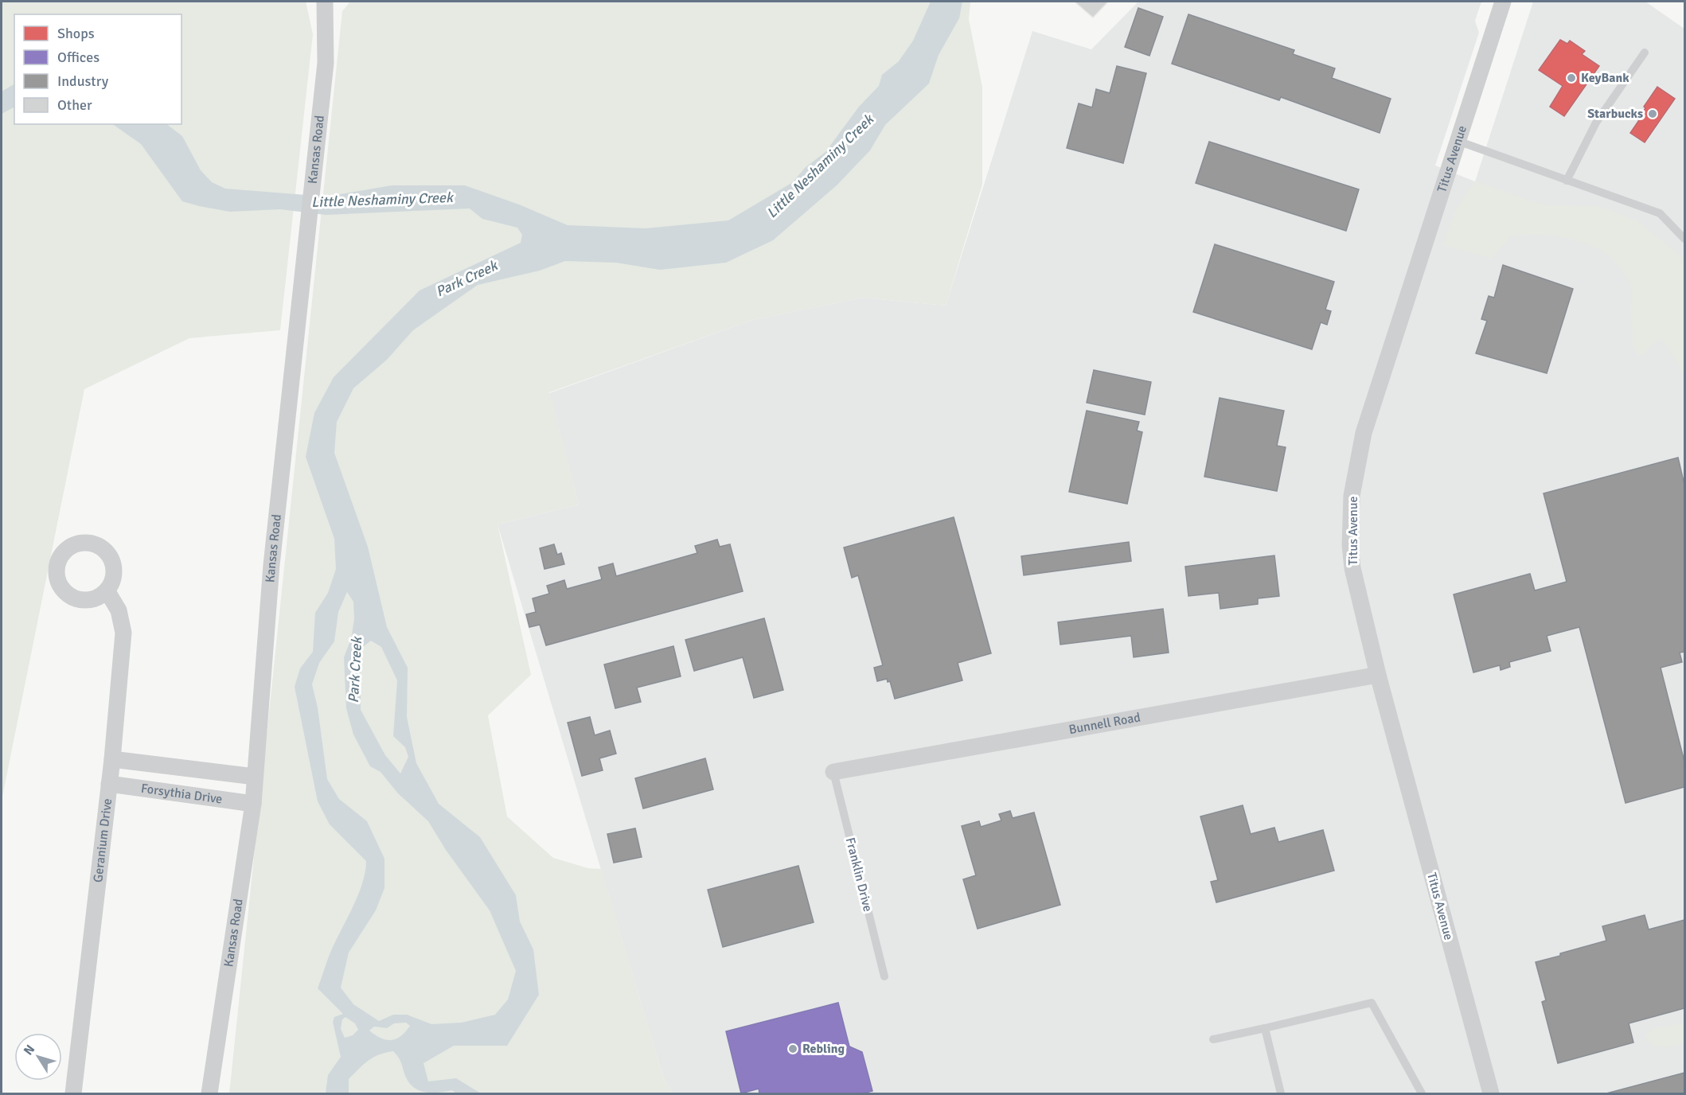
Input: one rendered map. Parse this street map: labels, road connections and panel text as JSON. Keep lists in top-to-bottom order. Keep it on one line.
{"streets":{"street":["Kansas Road","Titus Avenue","Bunnell Road","Forsythia Drive","Geranium Drive"],"lane":["Franklin Drive"]},"crossings":[["Kansas Road","Forsythia Drive"],["Titus Avenue","Bunnell Road"],["Bunnell Road","Franklin Drive"],["Forsythia Drive","Geranium Drive"]],"water":["Little Neshaminy Creek","Park Creek"],"places":["KeyBank","Starbucks","Rebling"],"legend":["Shops","Offices","Industry","Other"],"north":"top left"}
